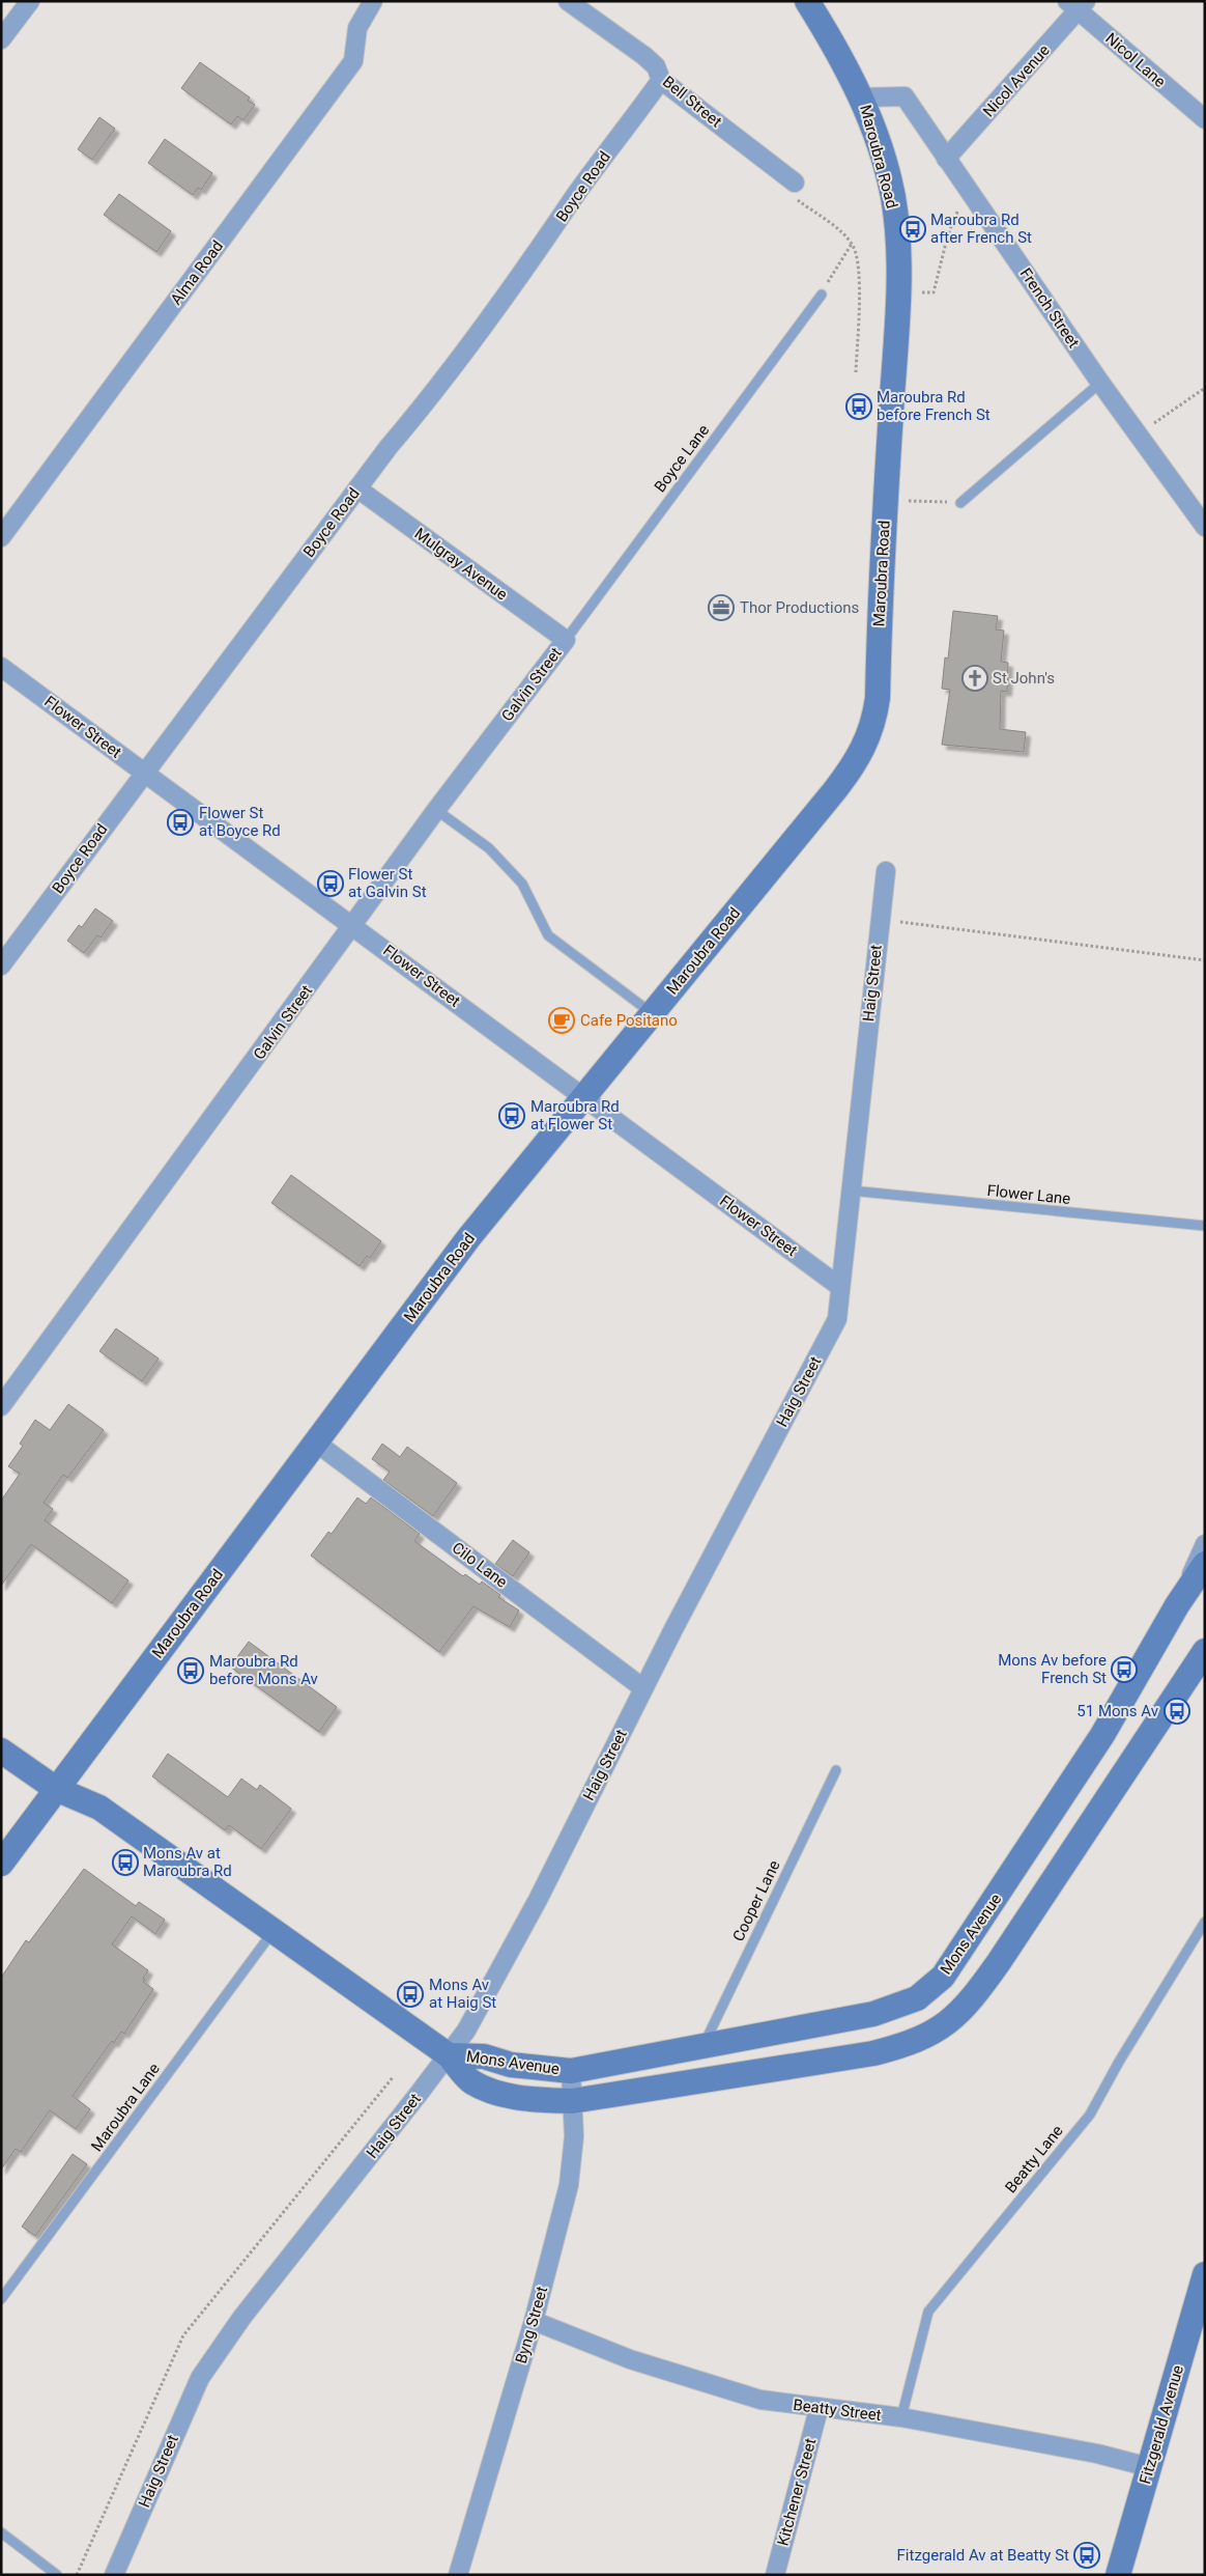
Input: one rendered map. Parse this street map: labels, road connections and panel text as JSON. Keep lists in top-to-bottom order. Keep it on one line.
{"streets":{"street":["Nicol Lane","Nicol Avenue","Bell Street","Maroubra Road","Boyce Road","Alma Road","French Street","Mulgray Avenue","Galvin Street","Flower Street","Haig Street","Cilo Lane","Mons Avenue","Byng Street","Beatty Street","Fitzgerald Avenue","Kitchener Street"],"lane":["Boyce Lane","Flower Lane","Cooper Lane","Maroubra Lane","Beatty Lane"]},"crossings":[["Nicol Lane","Nicol Avenue"],["Nicol Avenue","French Street"],["Bell Street","Boyce Road"],["Maroubra Road","French Street"],["Maroubra Road","Flower Street"],["Maroubra Road","Cilo Lane"],["Maroubra Road","Mons Avenue"],["Boyce Road","Mulgray Avenue"],["Boyce Road","Flower Street"],["Boyce Lane","Mulgray Avenue"],["Boyce Lane","Galvin Street"],["Mulgray Avenue","Galvin Street"],["Galvin Street","Flower Street"],["Flower Street","Haig Street"],["Haig Street","Flower Lane"],["Haig Street","Cilo Lane"],["Haig Street","Mons Avenue"],["Cooper Lane","Mons Avenue"],["Mons Avenue","Maroubra Lane"],["Mons Avenue","Byng Street"],["Beatty Lane","Beatty Street"],["Byng Street","Beatty Street"],["Beatty Street","Fitzgerald Avenue"],["Beatty Street","Kitchener Street"]],"places":{"bus stop":["Maroubra Rd after French St","Maroubra Rd before French St","Flower St at Boyce Rd","Flower St at Galvin St","Maroubra Rd at Flower St","Mons Av before French St","Maroubra Rd before Mons Av","51 Mons Av","Mons Av at Maroubra Rd","Mons Av at Haig St","Fitzgerald Av at Beatty St"],"office":["Thor Productions"],"church":["St John's"],"cafe":["Cafe Positano"]}}
